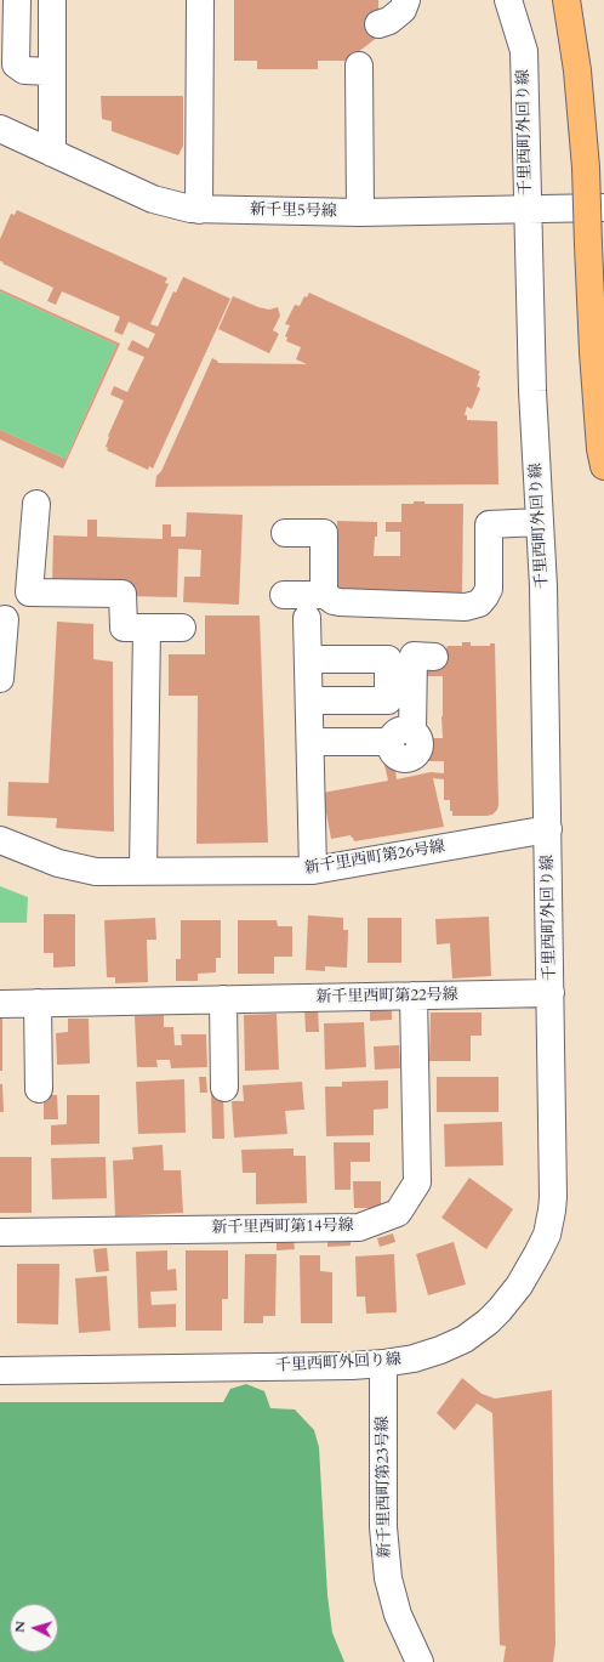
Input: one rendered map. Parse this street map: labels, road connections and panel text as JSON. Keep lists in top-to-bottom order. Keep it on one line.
{"streets":{"street":["千里西町外回り線","新千里5号線","新千里西町第26号線","新千里西町第22号線","新千里西町第14号線","新千里西町第23号線"]},"crossings":[["千里西町外回り線","新千里5号線"],["千里西町外回り線","新千里西町第26号線"],["千里西町外回り線","新千里西町第22号線"],["千里西町外回り線","新千里西町第23号線"],["新千里西町第22号線","新千里西町第14号線"]],"north":"left"}
